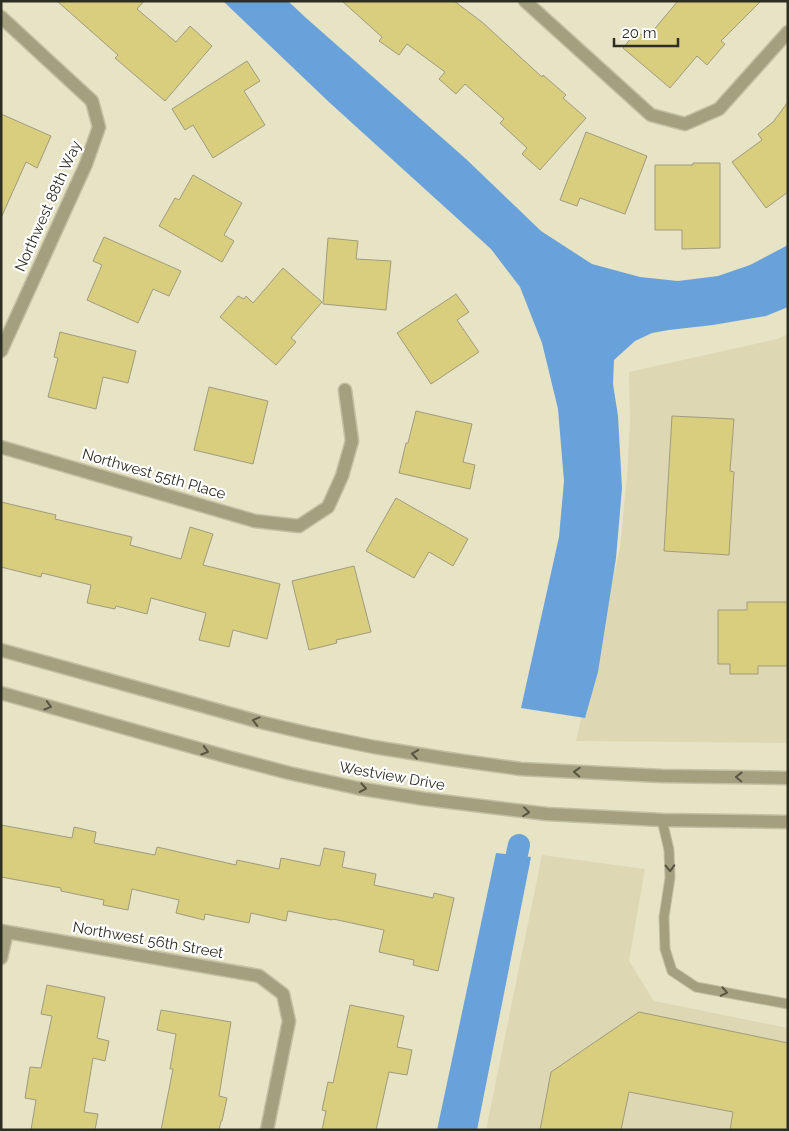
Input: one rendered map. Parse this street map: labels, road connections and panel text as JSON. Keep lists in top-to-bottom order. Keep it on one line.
{"streets":{"street":["Northwest 88th Way","Northwest 55th Place","Westview Drive","Northwest 56th Street"]},"scale_bar":"20 m"}
